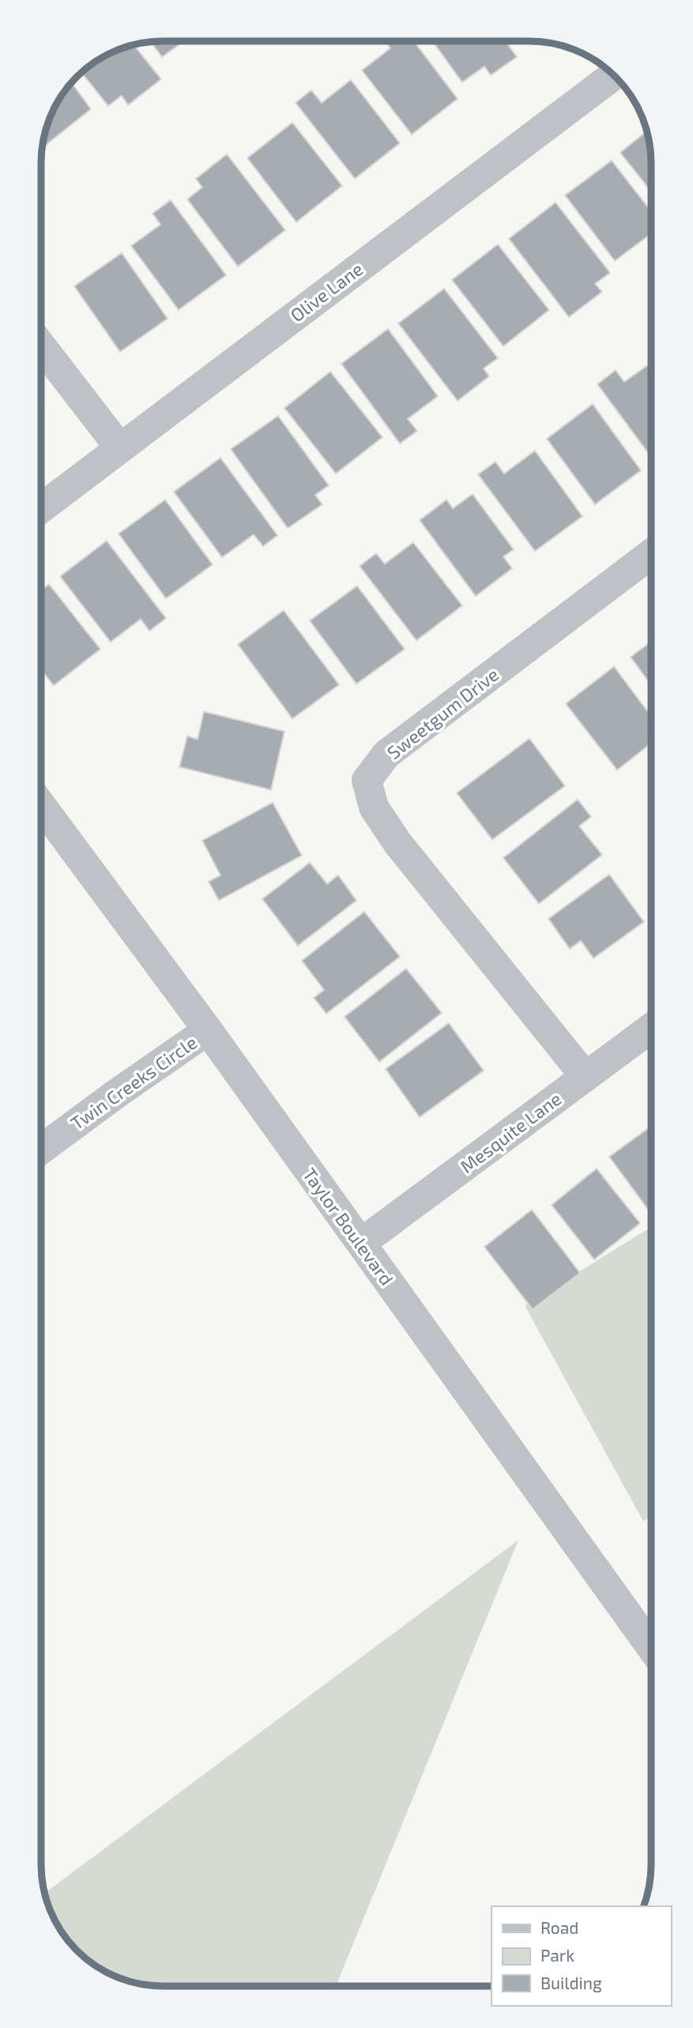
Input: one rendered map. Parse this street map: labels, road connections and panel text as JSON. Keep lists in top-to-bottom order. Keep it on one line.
{"streets":{"street":["Olive Lane","Sweetgum Drive","Twin Creeks Circle","Mesquite Lane","Taylor Boulevard"]},"crossings":[["Sweetgum Drive","Mesquite Lane"],["Twin Creeks Circle","Taylor Boulevard"],["Mesquite Lane","Taylor Boulevard"]],"legend":["Road","Park","Building"]}
